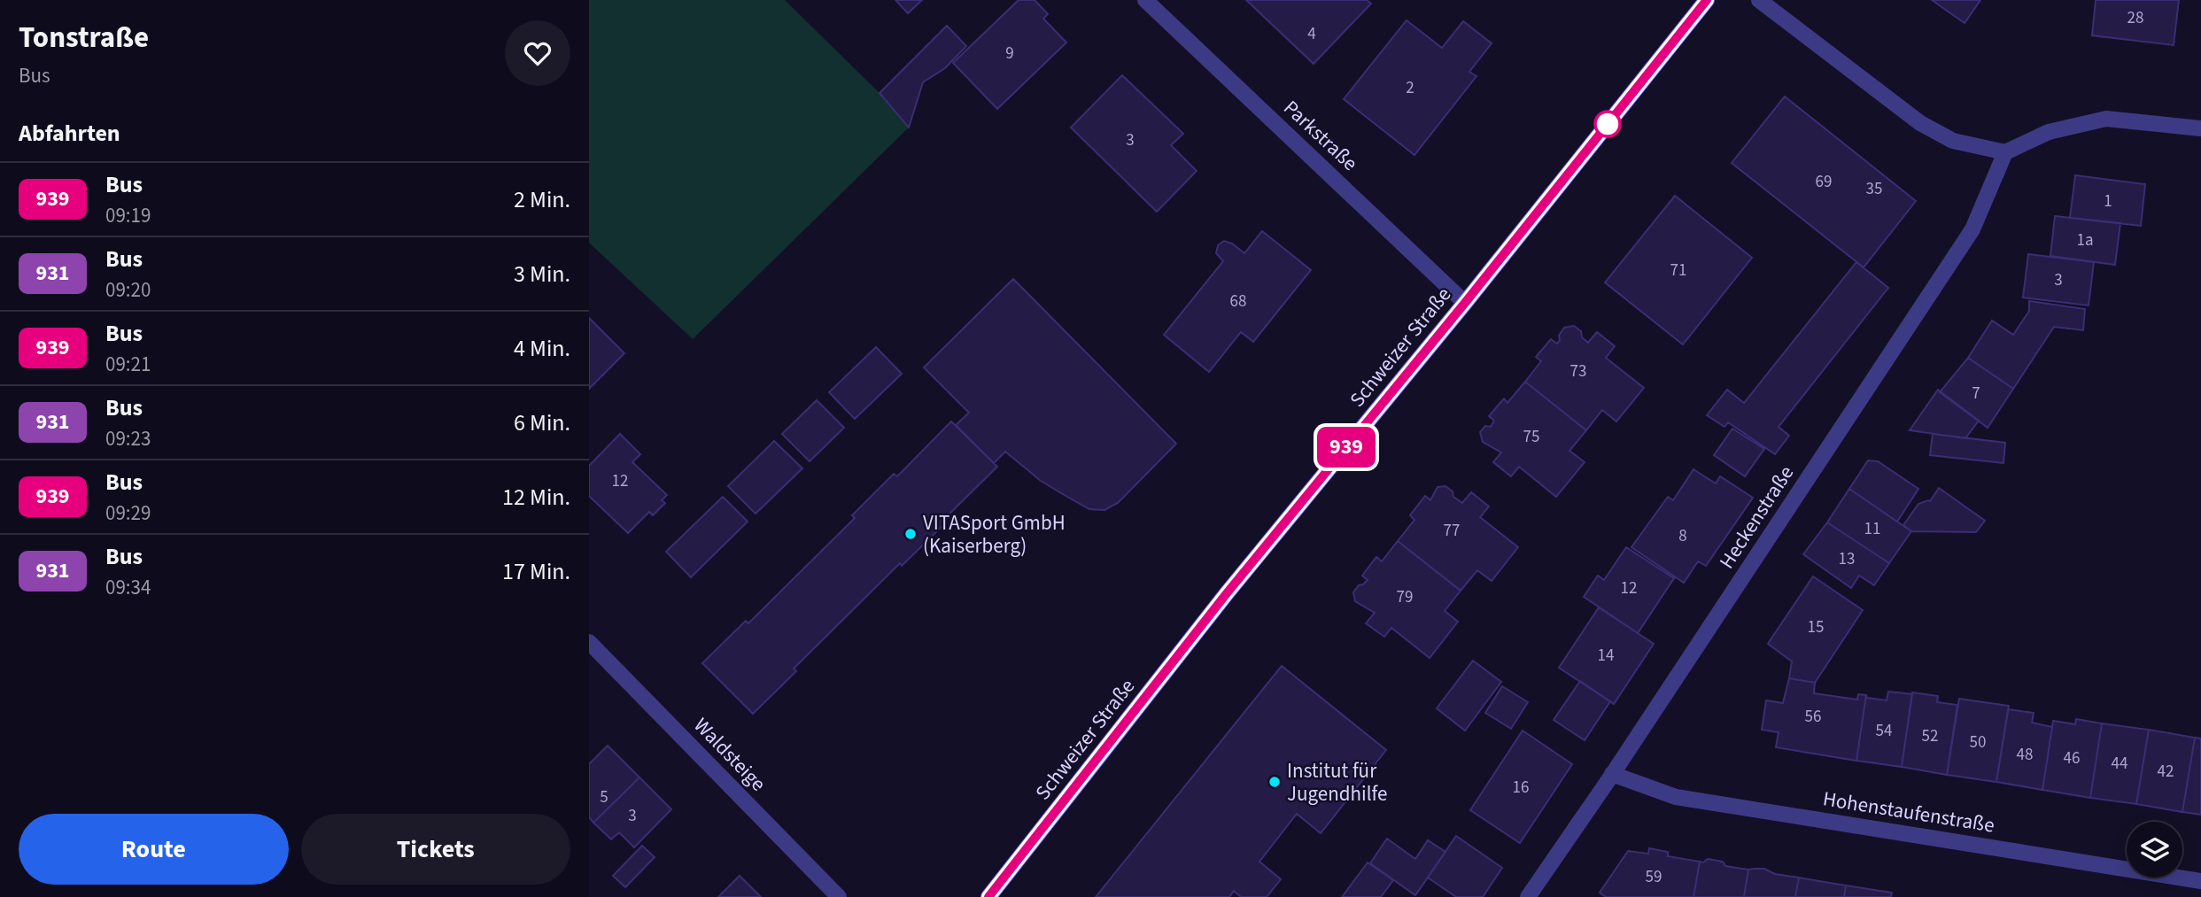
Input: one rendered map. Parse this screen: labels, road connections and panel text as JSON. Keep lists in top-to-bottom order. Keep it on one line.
{"streets":{"main road":["Schweizer Straße"],"street":["Parkstraße","Heckenstraße","Waldsteige","Hohenstaufenstraße"]},"crossings":[["Parkstraße","Schweizer Straße"],["Heckenstraße","Hohenstaufenstraße"]],"places":["VITASport GmbH (Kaiserberg)","Institut für Jugendhilfe"],"lines":["bus line 939"],"house_numbers":["28","4","9","2","3","69","35","1","1a","71","3","68","73","7","75","12","11","77","8","13","12","79","15","14","56","54","52","50","48","46","44","42","16","5","3","59"],"page":{"heading":[["Tonstraße","Bus"],"Abfahrten"],"on_map":"939","list":[{"mark":"939","name":"Bus","note":"09:19","value":"2 Min."},{"mark":"931","name":"Bus","note":"09:20","value":"3 Min."},{"mark":"939","name":"Bus","note":"09:21","value":"4 Min."},{"mark":"931","name":"Bus","note":"09:23","value":"6 Min."},{"mark":"939","name":"Bus","note":"09:29","value":"12 Min."},{"mark":"931","name":"Bus","note":"09:34","value":"17 Min."}],"buttons":["Route","Tickets"]}}
